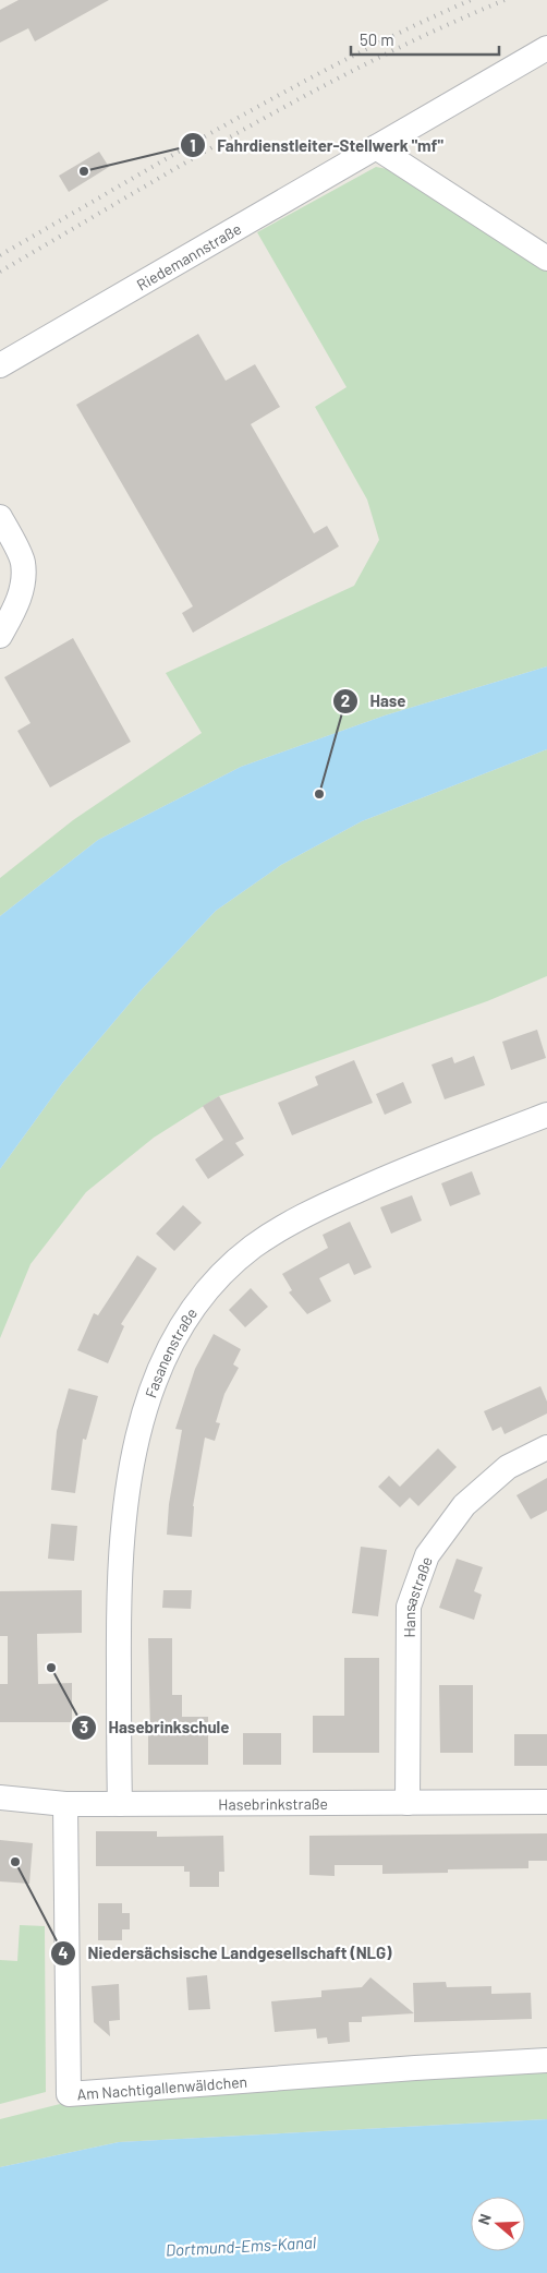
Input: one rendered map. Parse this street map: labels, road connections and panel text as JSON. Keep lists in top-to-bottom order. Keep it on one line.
{"streets":{"street":["Riedemannstraße","Fasanenstraße","Hansastraße","Hasebrinkstraße","Am Nachtigallenwäldchen"]},"crossings":[["Fasanenstraße","Hasebrinkstraße"],["Hansastraße","Hasebrinkstraße"],["Hasebrinkstraße","Am Nachtigallenwäldchen"]],"water":["Dortmund-Ems-Kanal"],"places":["Fahrdienstleiter-Stellwerk \"mf\"","Hase","Hasebrinkschule","Niedersächsische Landgesellschaft (NLG)"],"scale_bar":"50 m","north":"left"}
